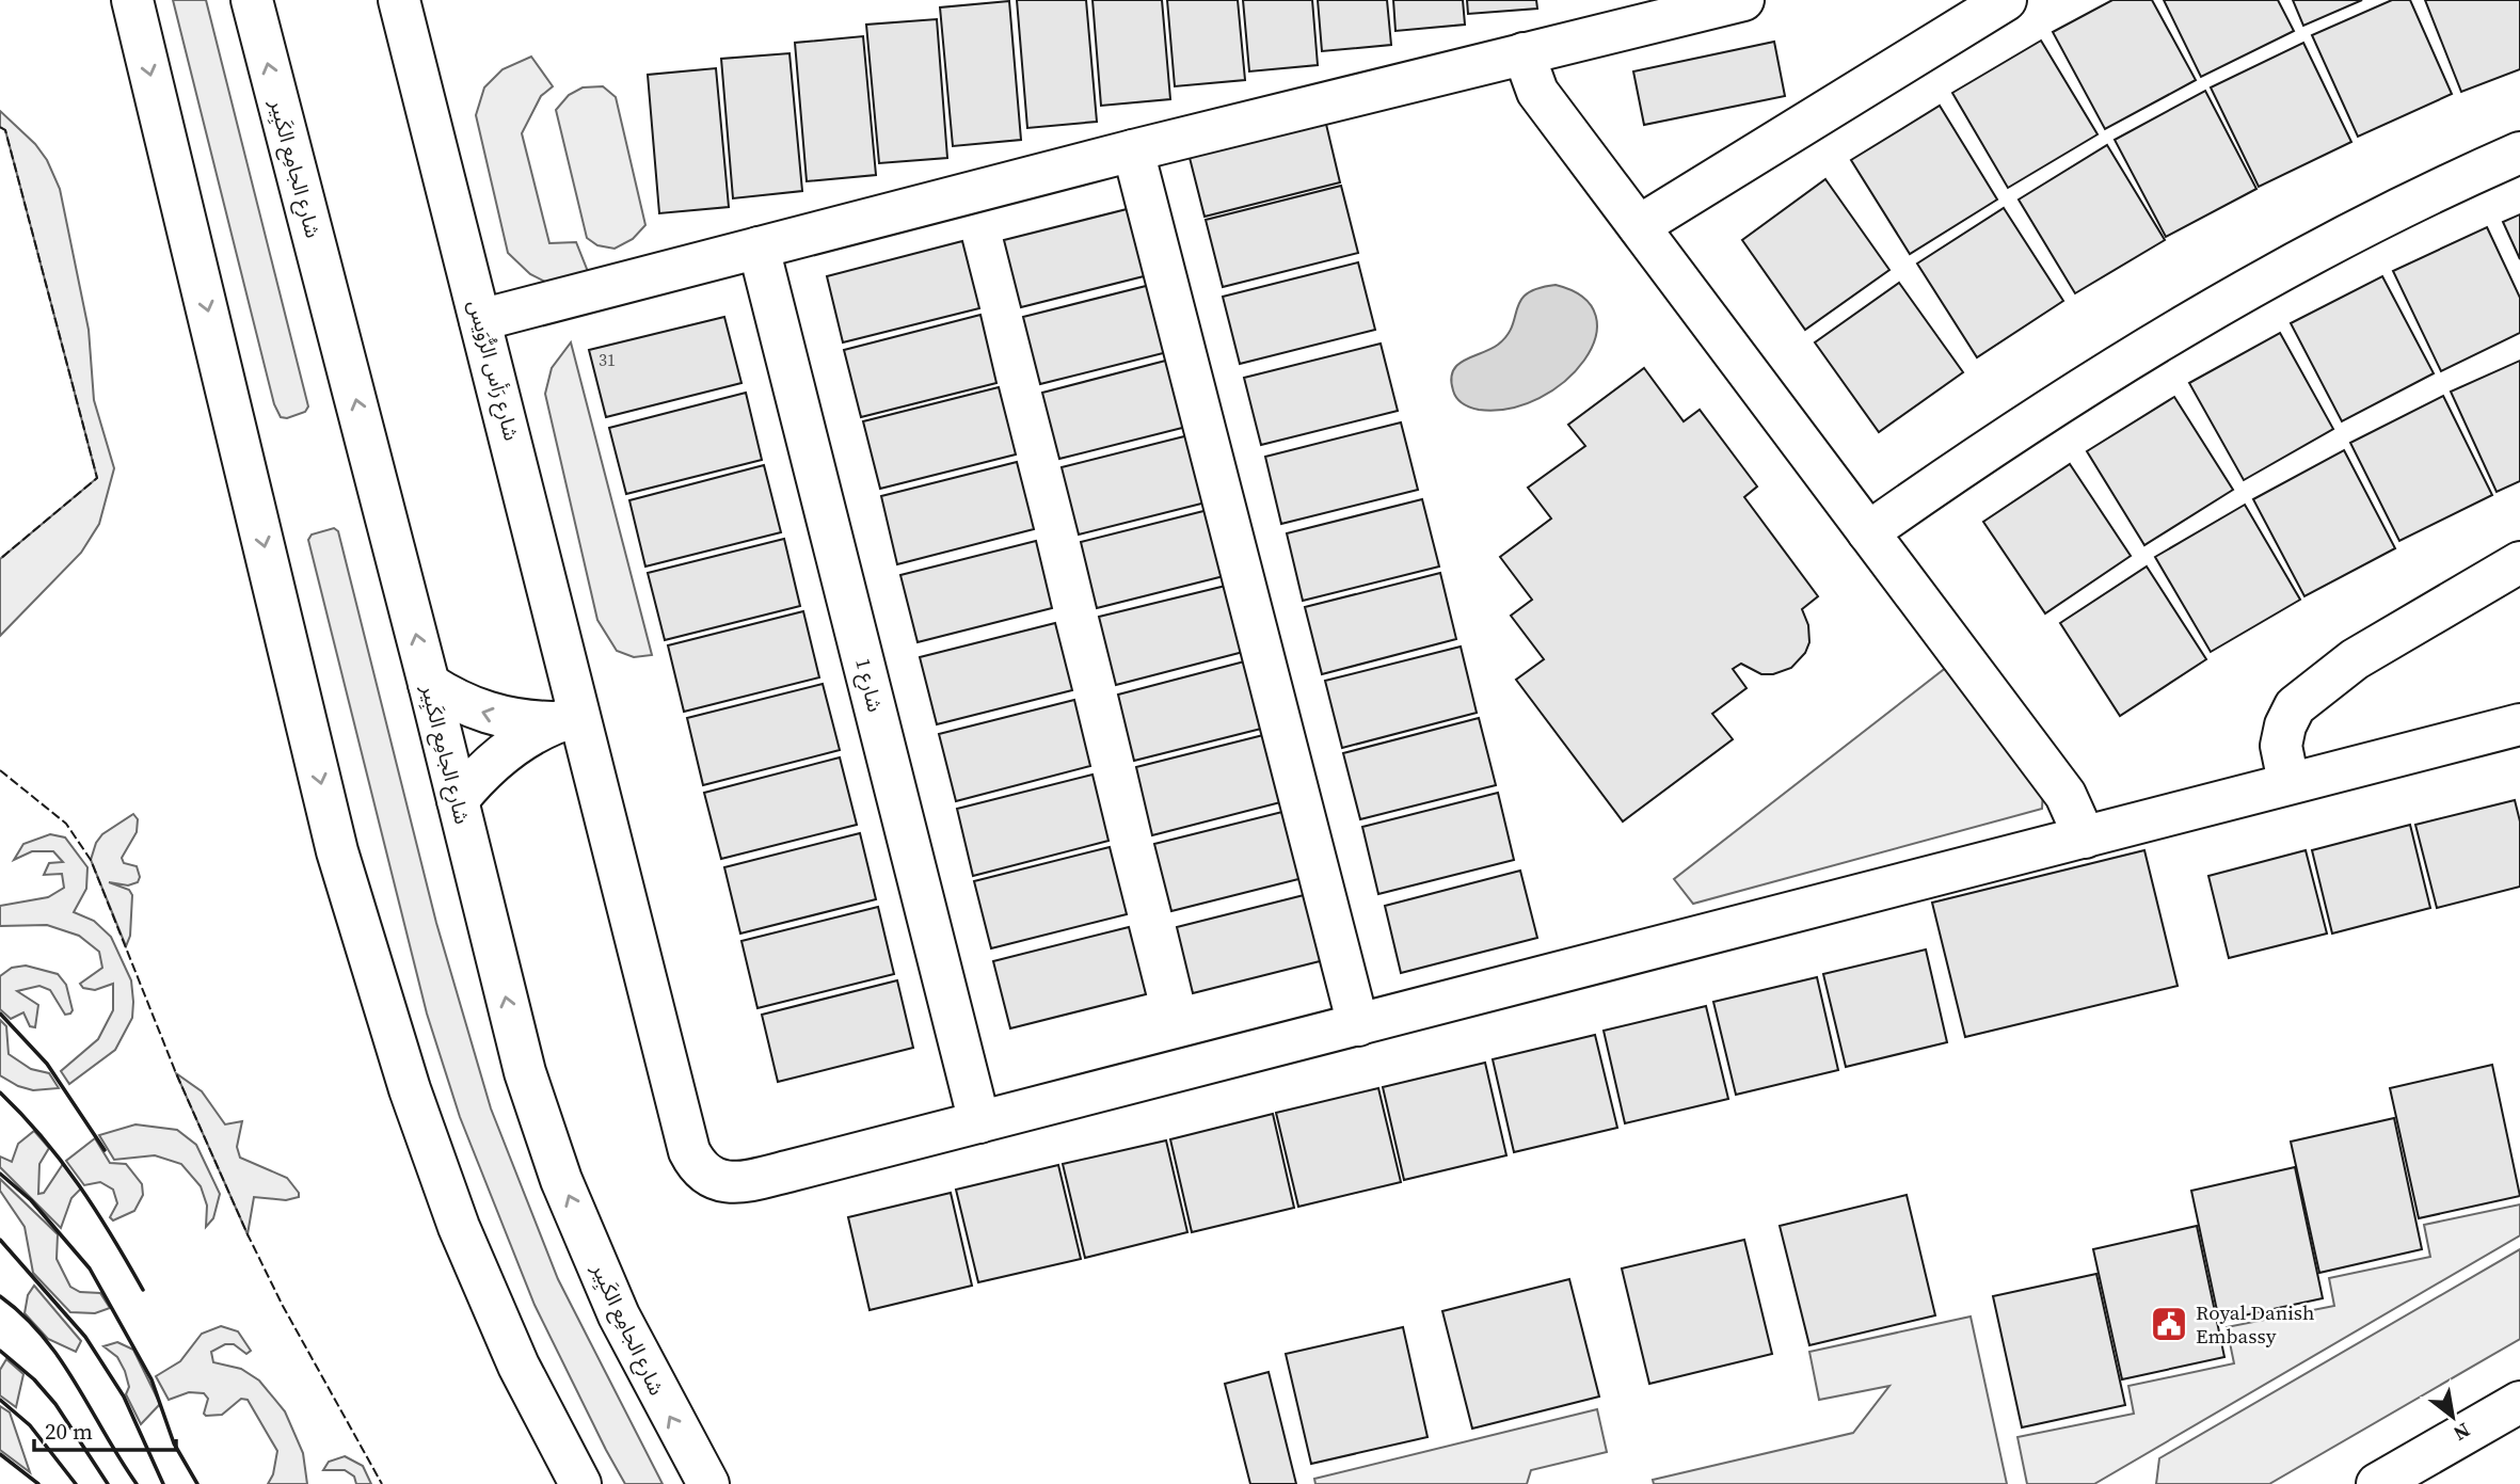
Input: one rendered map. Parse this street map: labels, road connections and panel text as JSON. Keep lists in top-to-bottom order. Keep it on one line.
{"streets":{"street":["شارع الجامِع الكَبِير","شارع رَأس الرُّوَيس","شارع 1"]},"crossings":[["شارع رَأس الرُّوَيس","شارع 1"]],"places":{"public building":["Royal Danish Embassy"]},"house_numbers":["31"],"scale_bar":"20 m","north":"bottom right"}
